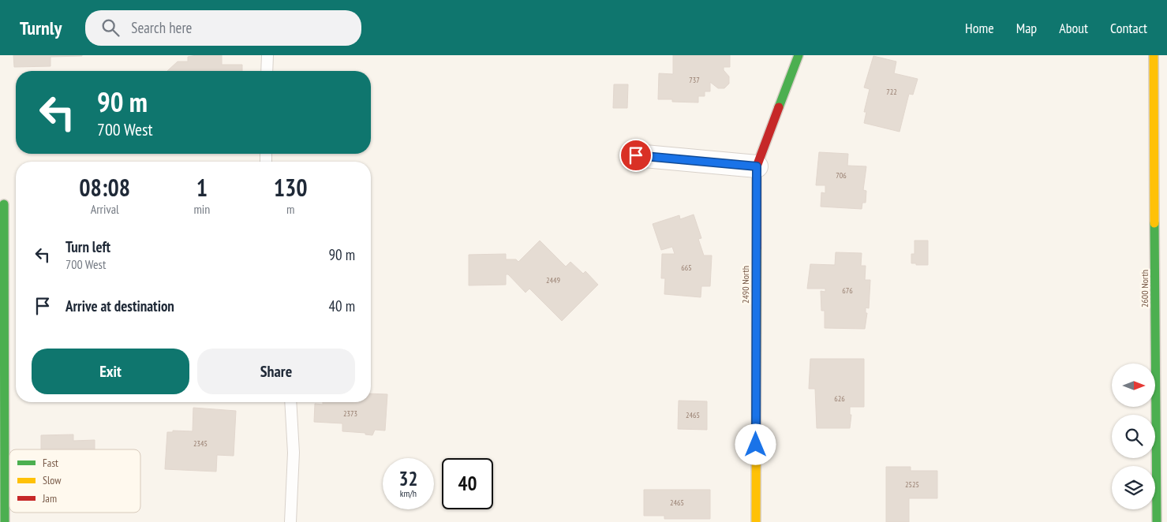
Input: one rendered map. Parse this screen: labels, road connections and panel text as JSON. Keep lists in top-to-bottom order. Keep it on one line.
{"streets":{"street":["2490 North","2600 North"]},"house_numbers":["737","722","706","665","2449","676","626","2373","2465","2345","2525","2465"],"legend":["Fast","Slow","Jam"],"north":"right","page":{"header":"Turnly","search":"Search here","nav":["Home","Map","About","Contact"],"turn":["90 m","700 West"],"eta":["08:08","Arrival","1","min","130","m"],"list":[{"name":"Turn left","note":"700 West","value":"90 m"},{"name":"Arrive at destination","value":"40 m"}],"buttons":["Exit","Share"],"speed":"32 km/h","limit":"40"}}
